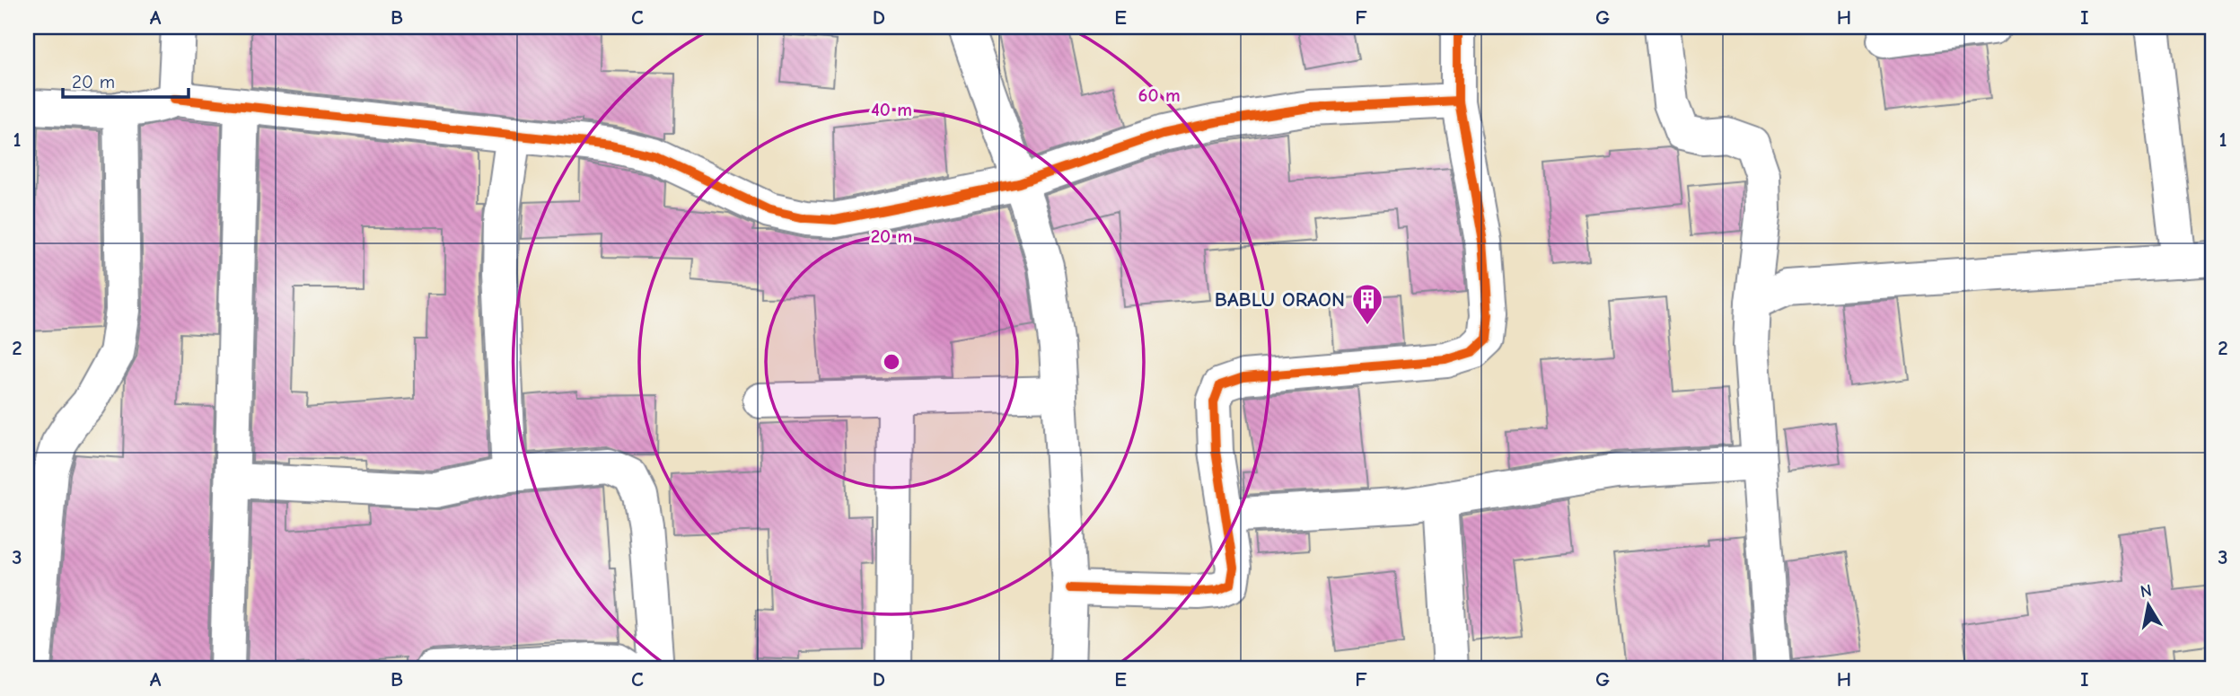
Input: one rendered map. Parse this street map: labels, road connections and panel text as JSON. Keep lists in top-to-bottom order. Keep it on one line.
{"places":{"building":["BABLU ORAON"]},"scale_bar":"20 m","north":"top","grid":{"columns":["A","B","C","D","E","F","G","H","I"],"rows":["1","2","3"]},"rings":["60 m","40 m","20 m"]}
